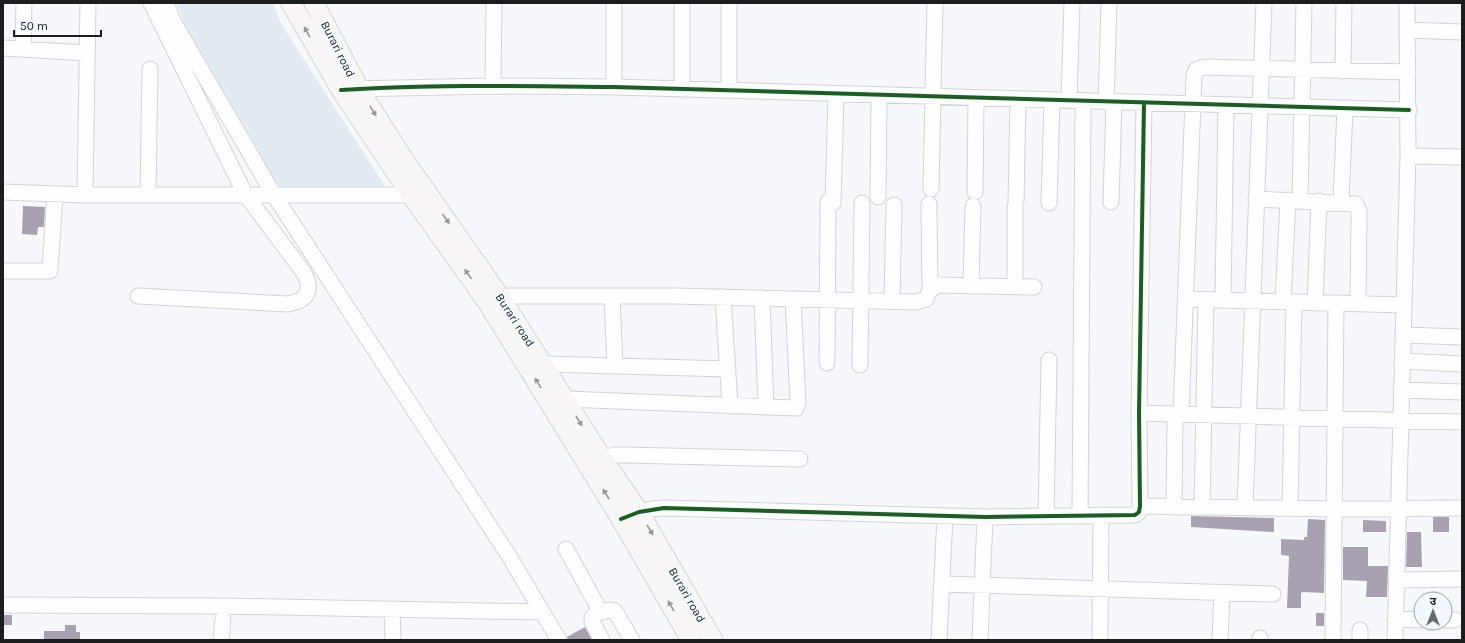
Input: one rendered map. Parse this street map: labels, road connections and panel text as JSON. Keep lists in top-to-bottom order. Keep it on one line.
{"streets":{"main road":["Burari road"]},"scale_bar":"50 m","north":"top"}
